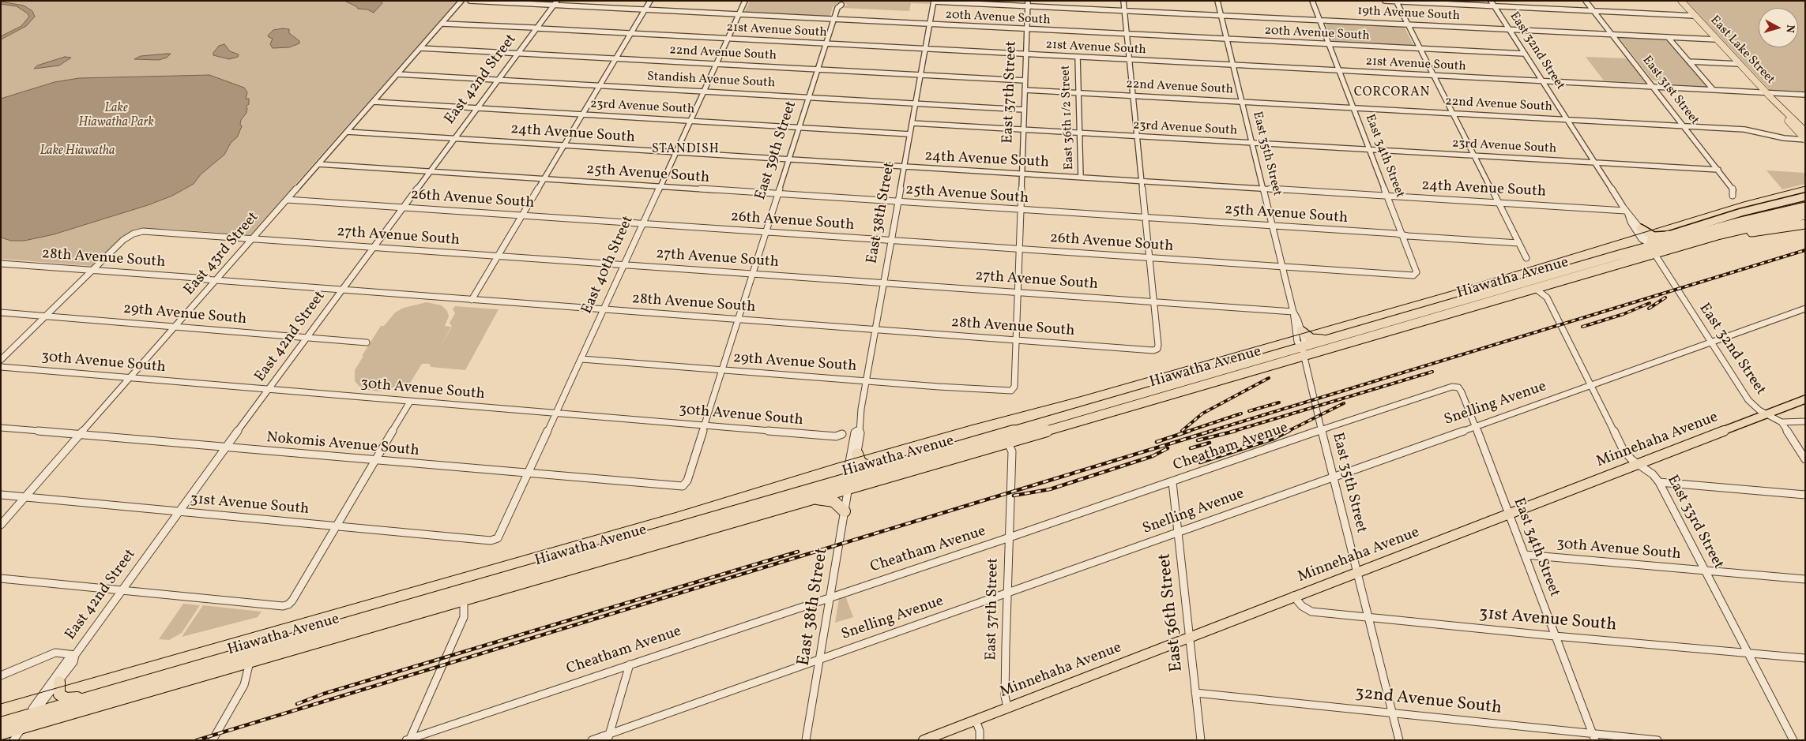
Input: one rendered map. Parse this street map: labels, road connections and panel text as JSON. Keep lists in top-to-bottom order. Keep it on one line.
{"streets":{"highway":["Hiawatha Avenue"],"main road":["East Lake Street","Minnehaha Avenue"],"street":["19th Avenue South","20th Avenue South","21st Avenue South","East 32nd Street","22nd Avenue South","East 42nd Street","Standish Avenue South","East 31st Street","East 37th Street","23rd Avenue South","East 36th 1/2 Street","24th Avenue South","East 39th Street","East 35th Street","East 34th Street","25th Avenue South","26th Avenue South","East 38th Street","27th Avenue South","East 43rd Street","28th Avenue South","East 40th Street","29th Avenue South","30th Avenue South","Snelling Avenue","Nokomis Avenue South","Cheatham Avenue","31st Avenue South","East 33rd Street","East 36th Street","32nd Avenue South"]},"crossings":[["19th Avenue South","East Lake Street"],["19th Avenue South","East 32nd Street"],["19th Avenue South","East 31st Street"],["19th Avenue South","East 37th Street"],["19th Avenue South","East 35th Street"],["19th Avenue South","East 34th Street"],["19th Avenue South","East 38th Street"],["20th Avenue South","East 32nd Street"],["20th Avenue South","East 42nd Street"],["20th Avenue South","East 37th Street"],["20th Avenue South","East 39th Street"],["20th Avenue South","East 35th Street"],["20th Avenue South","East 34th Street"],["20th Avenue South","East 38th Street"],["20th Avenue South","East 40th Street"],["21st Avenue South","East Lake Street"],["21st Avenue South","East 32nd Street"],["21st Avenue South","East 42nd Street"],["21st Avenue South","East 31st Street"],["21st Avenue South","East 37th Street"],["21st Avenue South","East 36th 1/2 Street"],["21st Avenue South","East 39th Street"],["21st Avenue South","East 35th Street"],["21st Avenue South","East 34th Street"],["21st Avenue South","East 38th Street"],["21st Avenue South","East 43rd Street"],["21st Avenue South","East 40th Street"],["East Lake Street","22nd Avenue South"],["East 32nd Street","22nd Avenue South"],["East 32nd Street","23rd Avenue South"],["East 32nd Street","24th Avenue South"],["East 32nd Street","Hiawatha Avenue"],["East 32nd Street","Snelling Avenue"],["East 32nd Street","Minnehaha Avenue"],["22nd Avenue South","East 42nd Street"],["22nd Avenue South","East 31st Street"],["22nd Avenue South","East 37th Street"],["22nd Avenue South","East 36th 1/2 Street"],["22nd Avenue South","East 39th Street"],["22nd Avenue South","East 35th Street"],["22nd Avenue South","East 34th Street"],["22nd Avenue South","East 38th Street"],["22nd Avenue South","East 43rd Street"],["22nd Avenue South","East 40th Street"],["East 42nd Street","Standish Avenue South"],["East 42nd Street","23rd Avenue South"],["East 42nd Street","24th Avenue South"],["East 42nd Street","25th Avenue South"],["East 42nd Street","26th Avenue South"],["East 42nd Street","27th Avenue South"],["East 42nd Street","28th Avenue South"],["East 42nd Street","Hiawatha Avenue"],["East 42nd Street","29th Avenue South"],["East 42nd Street","30th Avenue South"],["East 42nd Street","Nokomis Avenue South"],["East 42nd Street","31st Avenue South"],["Standish Avenue South","East 37th Street"],["Standish Avenue South","East 39th Street"],["Standish Avenue South","East 38th Street"],["Standish Avenue South","East 43rd Street"],["Standish Avenue South","East 40th Street"],["East 31st Street","23rd Avenue South"],["East 37th Street","23rd Avenue South"],["East 37th Street","24th Avenue South"],["East 37th Street","25th Avenue South"],["East 37th Street","26th Avenue South"],["East 37th Street","27th Avenue South"],["East 37th Street","28th Avenue South"],["East 37th Street","Hiawatha Avenue"],["East 37th Street","29th Avenue South"],["East 37th Street","Snelling Avenue"],["East 37th Street","Minnehaha Avenue"],["East 37th Street","Cheatham Avenue"],["23rd Avenue South","East 36th 1/2 Street"],["23rd Avenue South","East 39th Street"],["23rd Avenue South","East 35th Street"],["23rd Avenue South","East 34th Street"],["23rd Avenue South","East 38th Street"],["23rd Avenue South","East 43rd Street"],["23rd Avenue South","East 40th Street"],["East 36th 1/2 Street","24th Avenue South"],["24th Avenue South","East 39th Street"],["24th Avenue South","East 35th Street"],["24th Avenue South","East 34th Street"],["24th Avenue South","East 38th Street"],["24th Avenue South","East 43rd Street"],["24th Avenue South","East 40th Street"],["East 39th Street","25th Avenue South"],["East 39th Street","26th Avenue South"],["East 39th Street","27th Avenue South"],["East 39th Street","28th Avenue South"],["East 39th Street","29th Avenue South"],["East 39th Street","30th Avenue South"],["East 39th Street","Nokomis Avenue South"],["East 35th Street","25th Avenue South"],["East 35th Street","26th Avenue South"],["East 35th Street","27th Avenue South"],["East 35th Street","Hiawatha Avenue"],["East 35th Street","Snelling Avenue"],["East 35th Street","Minnehaha Avenue"],["East 35th Street","Cheatham Avenue"],["East 35th Street","31st Avenue South"],["East 35th Street","32nd Avenue South"],["East 34th Street","25th Avenue South"],["East 34th Street","26th Avenue South"],["East 34th Street","30th Avenue South"],["East 34th Street","Snelling Avenue"],["East 34th Street","Minnehaha Avenue"],["East 34th Street","Cheatham Avenue"],["East 34th Street","31st Avenue South"],["East 34th Street","32nd Avenue South"],["25th Avenue South","East 38th Street"],["25th Avenue South","East 43rd Street"],["25th Avenue South","East 40th Street"],["26th Avenue South","East 38th Street"],["26th Avenue South","East 43rd Street"],["26th Avenue South","East 40th Street"],["East 38th Street","27th Avenue South"],["East 38th Street","28th Avenue South"],["East 38th Street","Hiawatha Avenue"],["East 38th Street","29th Avenue South"],["East 38th Street","Snelling Avenue"],["East 38th Street","Cheatham Avenue"],["27th Avenue South","East 43rd Street"],["27th Avenue South","28th Avenue South"],["27th Avenue South","East 40th Street"],["East 43rd Street","28th Avenue South"],["East 43rd Street","29th Avenue South"],["East 43rd Street","30th Avenue South"],["East 43rd Street","Nokomis Avenue South"],["East 43rd Street","31st Avenue South"],["28th Avenue South","East 40th Street"],["East 40th Street","29th Avenue South"],["East 40th Street","30th Avenue South"],["East 40th Street","Nokomis Avenue South"],["East 40th Street","31st Avenue South"],["Hiawatha Avenue","East 33rd Street"],["30th Avenue South","East 33rd Street"],["Snelling Avenue","East 33rd Street"],["Snelling Avenue","East 36th Street"],["Minnehaha Avenue","31st Avenue South"],["Minnehaha Avenue","East 33rd Street"],["Minnehaha Avenue","East 36th Street"],["Cheatham Avenue","East 36th Street"],["31st Avenue South","East 33rd Street"],["East 36th Street","32nd Avenue South"]],"districts":["CORCORAN","STANDISH"],"water":["Lake Hiawatha"],"parks":["Lake Hiawatha Park"],"north":"right"}
